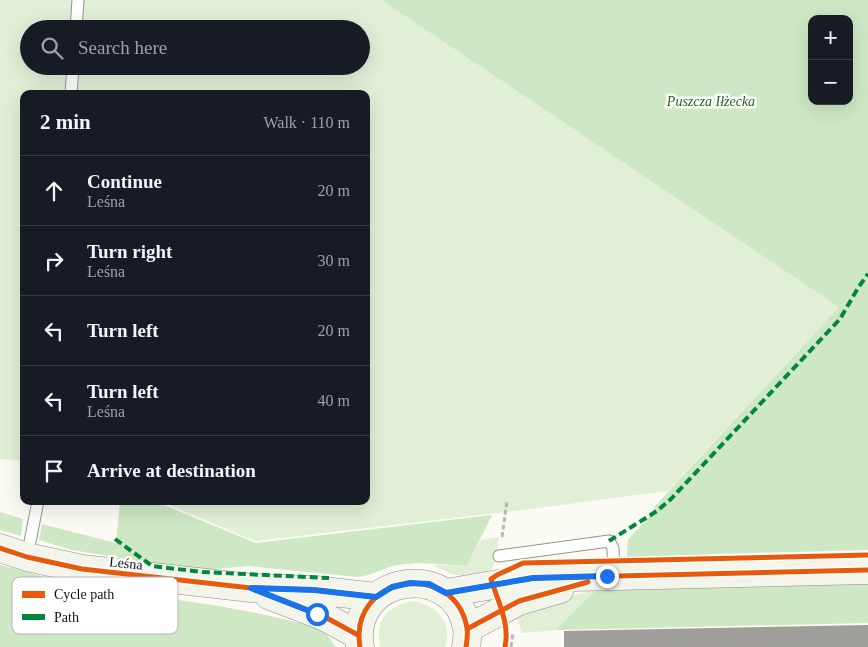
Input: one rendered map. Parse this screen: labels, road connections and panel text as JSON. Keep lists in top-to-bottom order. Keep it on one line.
{"streets":{"street":["Leśna"]},"parks":["Puszcza Iłżecka"],"legend":["Cycle path","Path"],"page":{"map_buttons":["+","−"],"search":"Search here","heading":["2 min","Walk · 110 m"],"list":[["Continue","Leśna","20 m"],["Turn right","Leśna","30 m"],["Turn left","20 m"],["Turn left","Leśna","40 m"],"Arrive at destination"]}}
